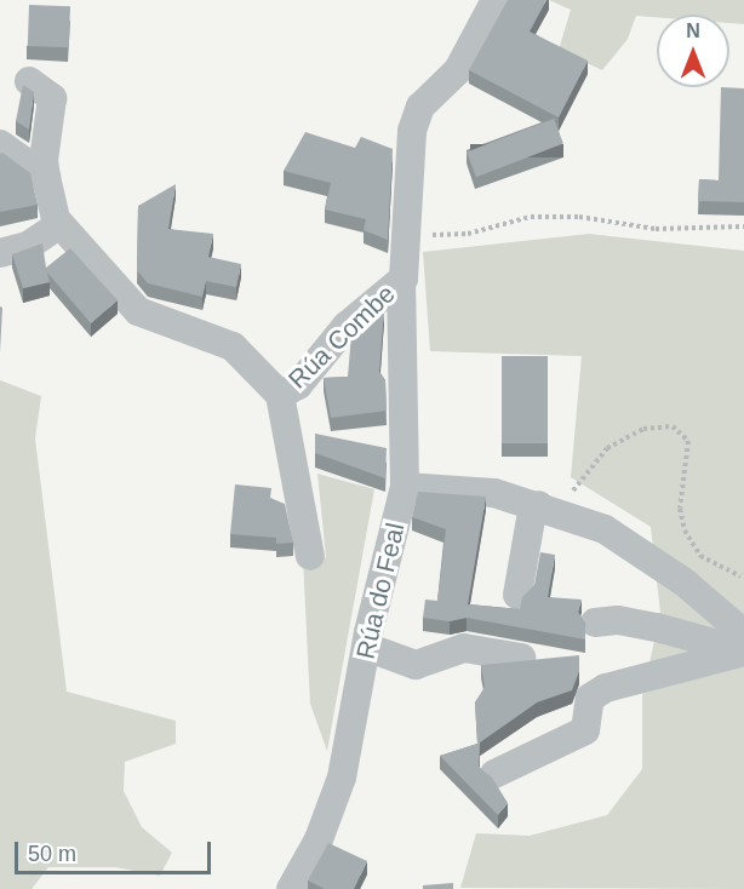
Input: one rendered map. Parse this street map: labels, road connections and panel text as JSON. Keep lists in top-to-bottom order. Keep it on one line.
{"streets":{"street":["Rúa Combe","Rúa do Feal"]},"crossings":[["Rúa Combe","Rúa do Feal"]],"scale_bar":"50 m","north":"top"}
